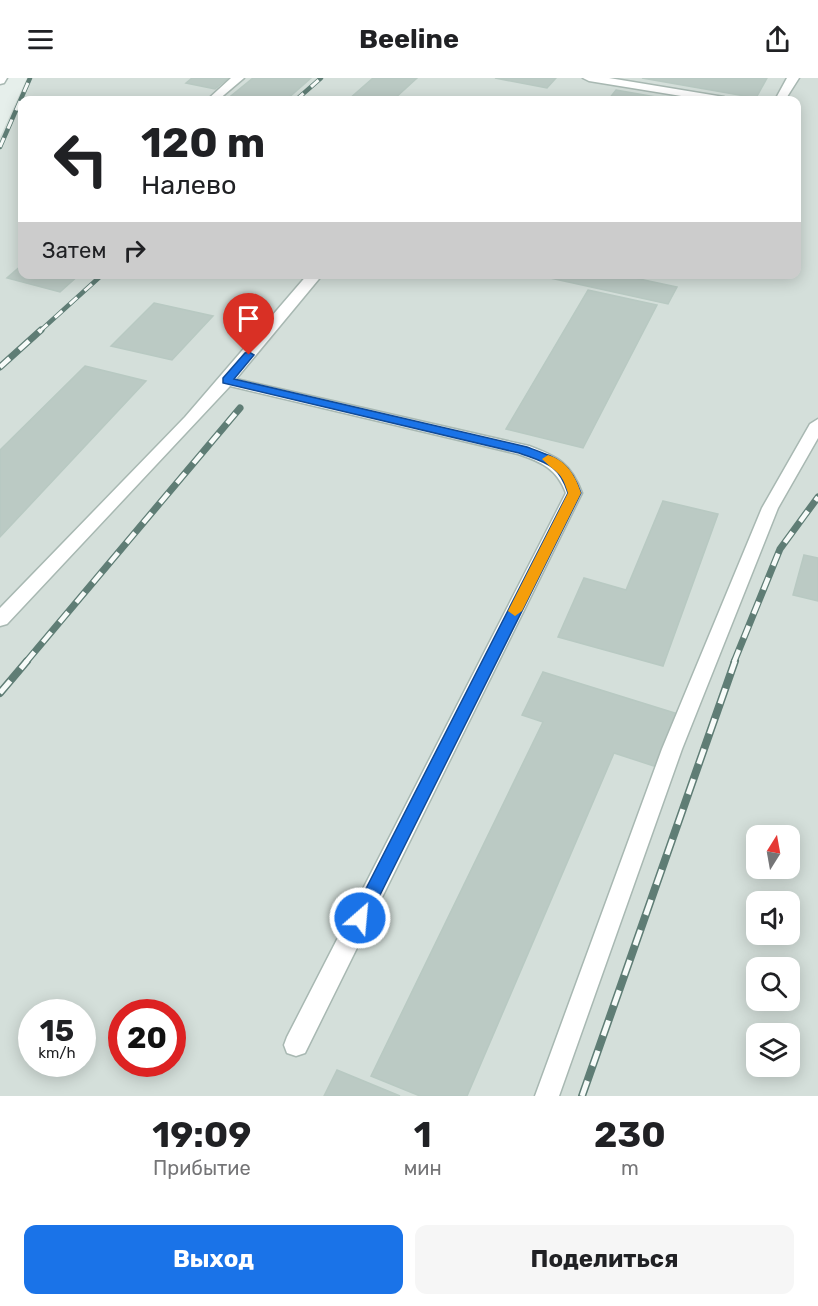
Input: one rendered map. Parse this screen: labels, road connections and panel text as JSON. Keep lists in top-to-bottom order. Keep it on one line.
{"north":"top","page":{"header":"Beeline","turn":["120 m","Налево"],"then":"Затем","speed":"15 km/h","limit":"20","eta":["19:09","Прибытие","1","мин","230","m"],"buttons":["Выход","Поделиться"]}}
